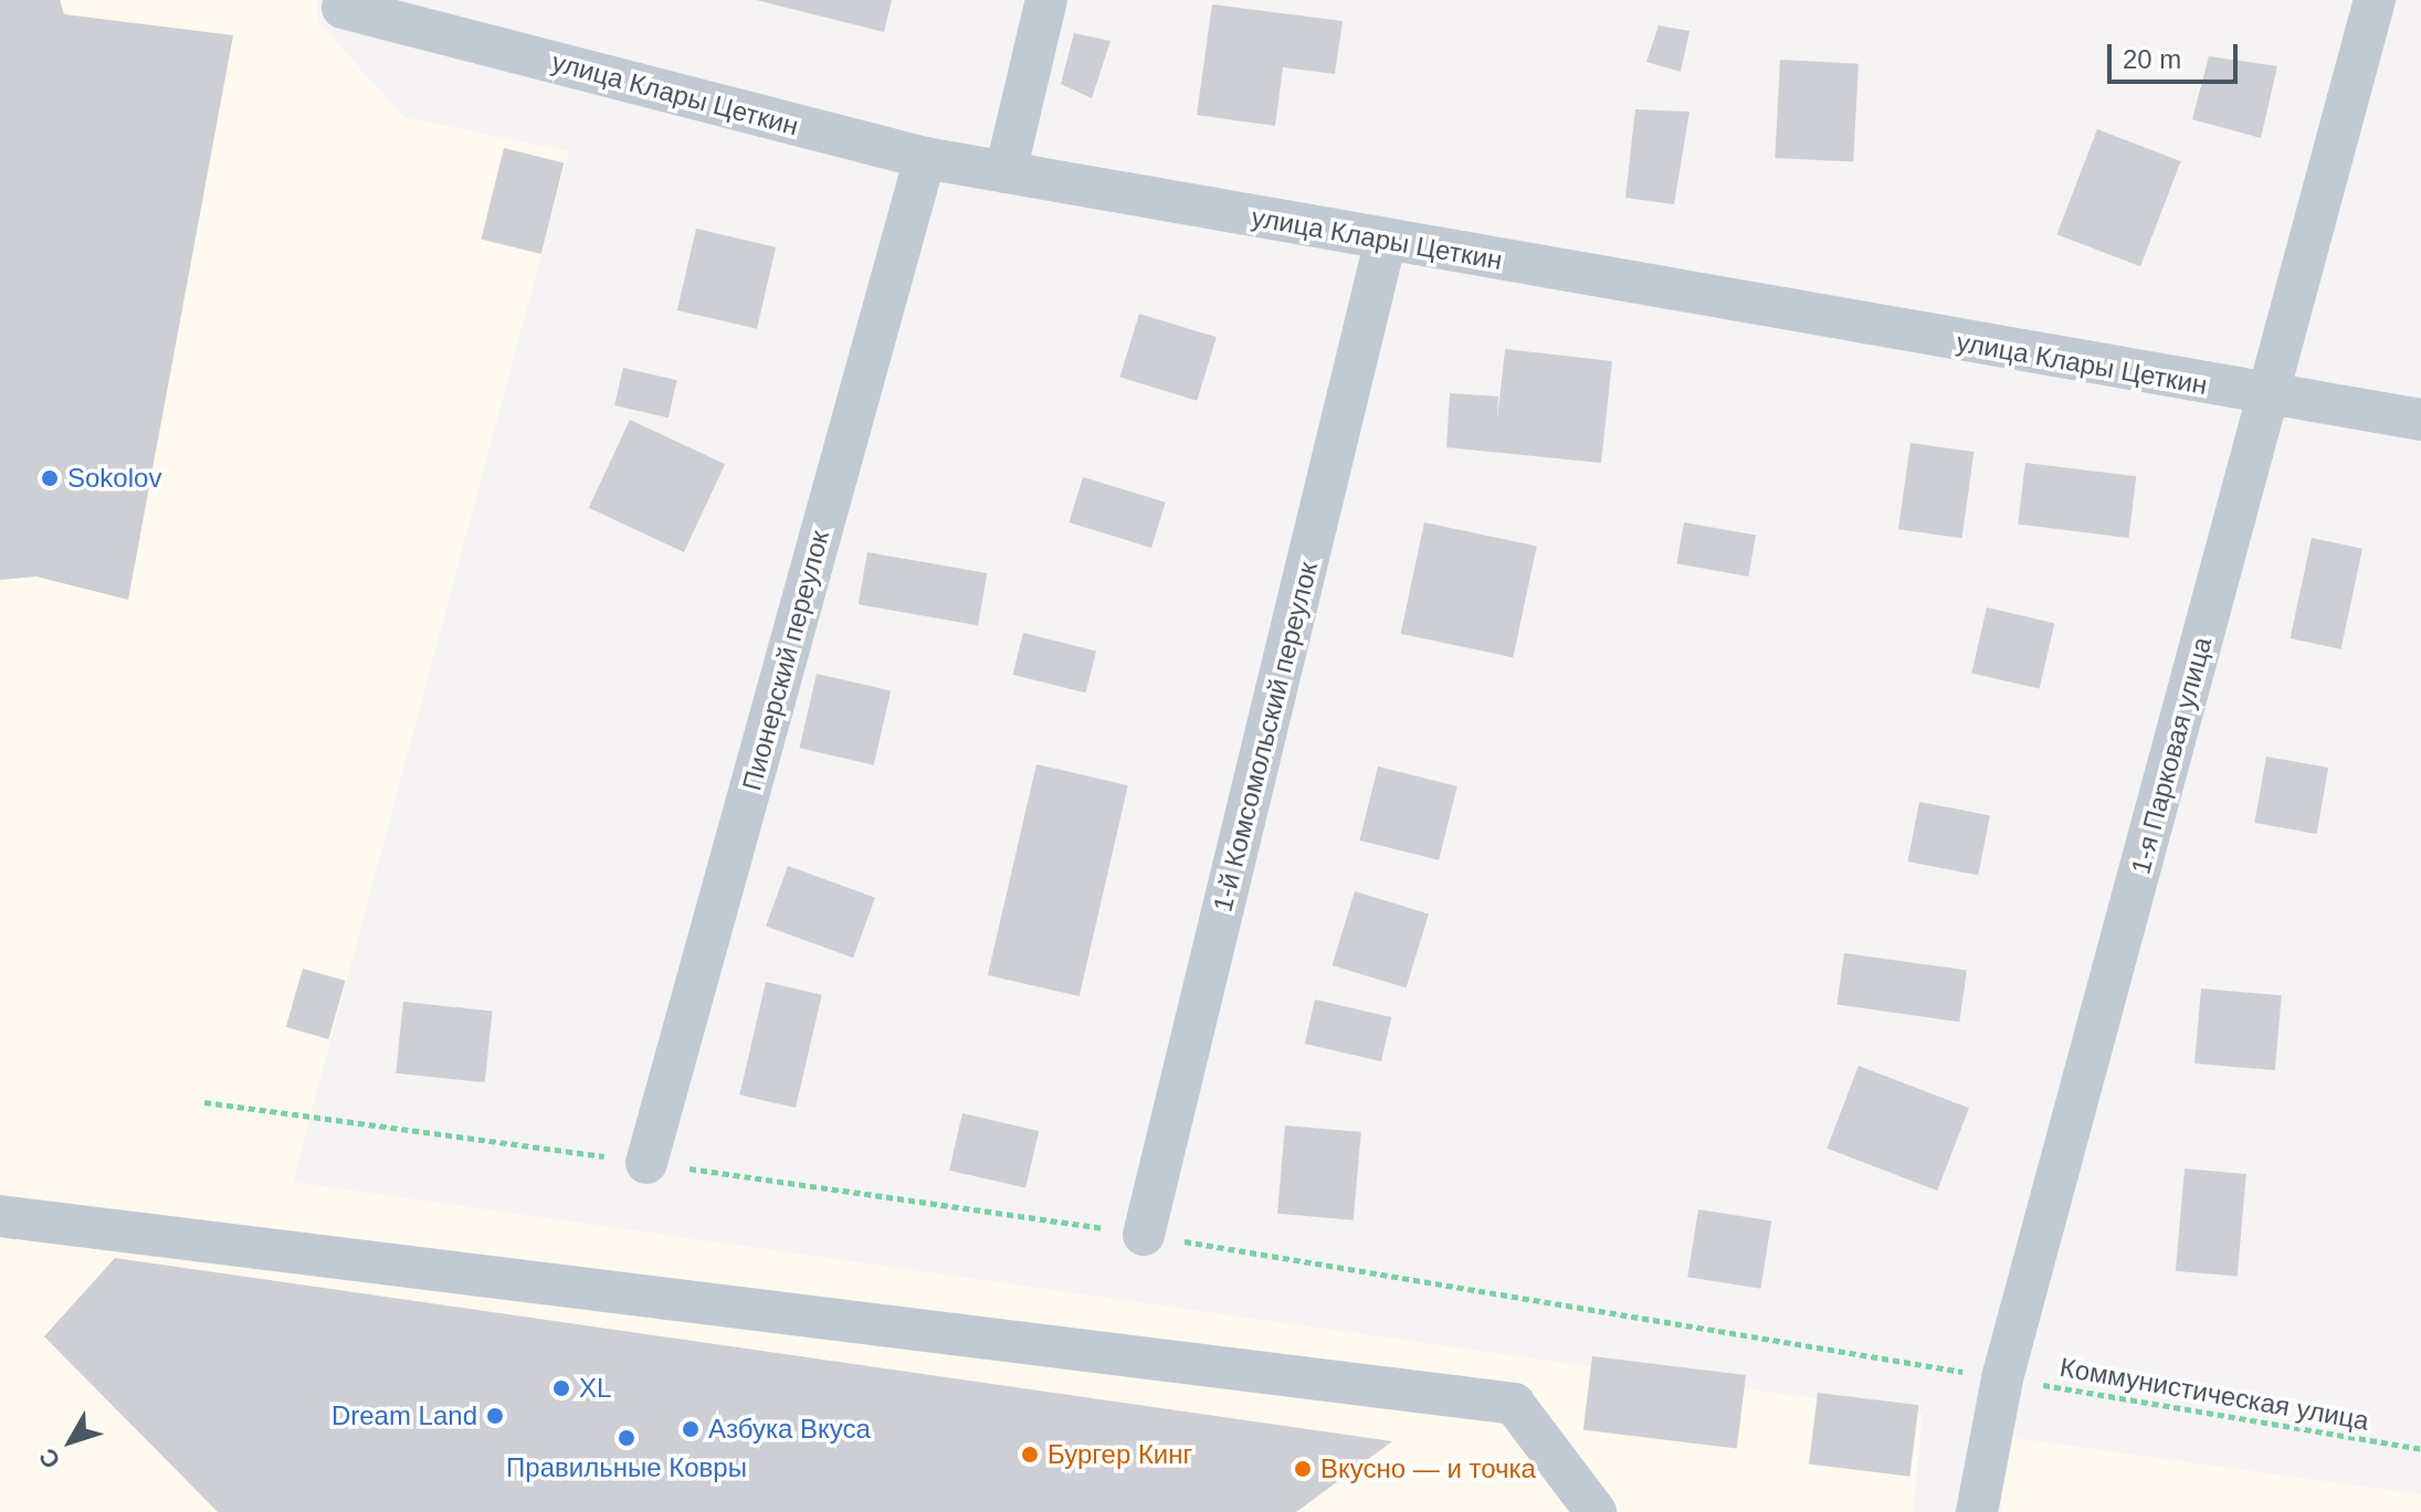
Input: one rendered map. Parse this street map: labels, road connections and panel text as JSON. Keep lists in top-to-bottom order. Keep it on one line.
{"streets":{"street":["улица Клары Цеткин","Пионерский переулок","1-й Комсомольский переулок","1-я Парковая улица"],"path":["Коммунистическая улица"]},"crossings":[["улица Клары Цеткин","Пионерский переулок"],["улица Клары Цеткин","1-й Комсомольский переулок"],["улица Клары Цеткин","1-я Парковая улица"],["1-я Парковая улица","Коммунистическая улица"]],"places":["Sokolov","XL","Dream Land","Азбука Вкуса","Правильные Ковры","Бургер Кинг","Вкусно — и точка"],"scale_bar":"20 m","north":"bottom left"}
